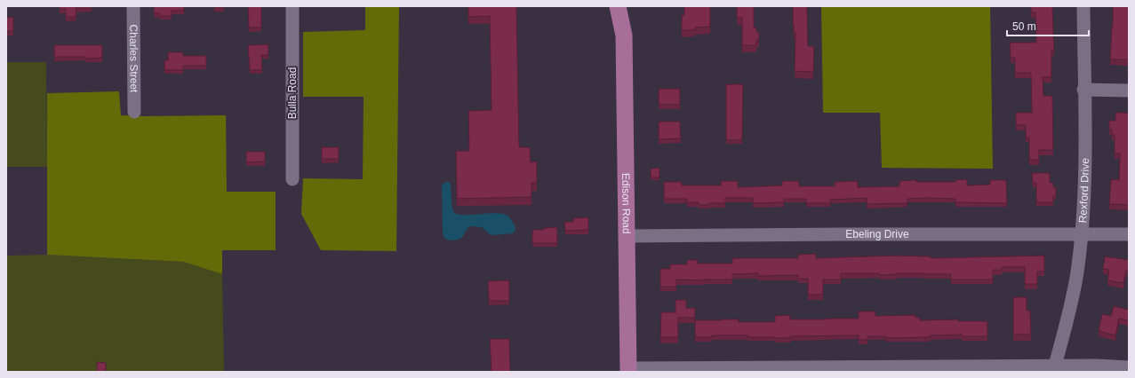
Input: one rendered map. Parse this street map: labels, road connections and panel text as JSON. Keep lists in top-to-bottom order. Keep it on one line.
{"streets":{"main road":["Edison Road"],"street":["Charles Street","Bulla Road","Rexford Drive","Ebeling Drive"]},"crossings":[["Rexford Drive","Ebeling Drive"],["Edison Road","Ebeling Drive"]],"scale_bar":"50 m"}
